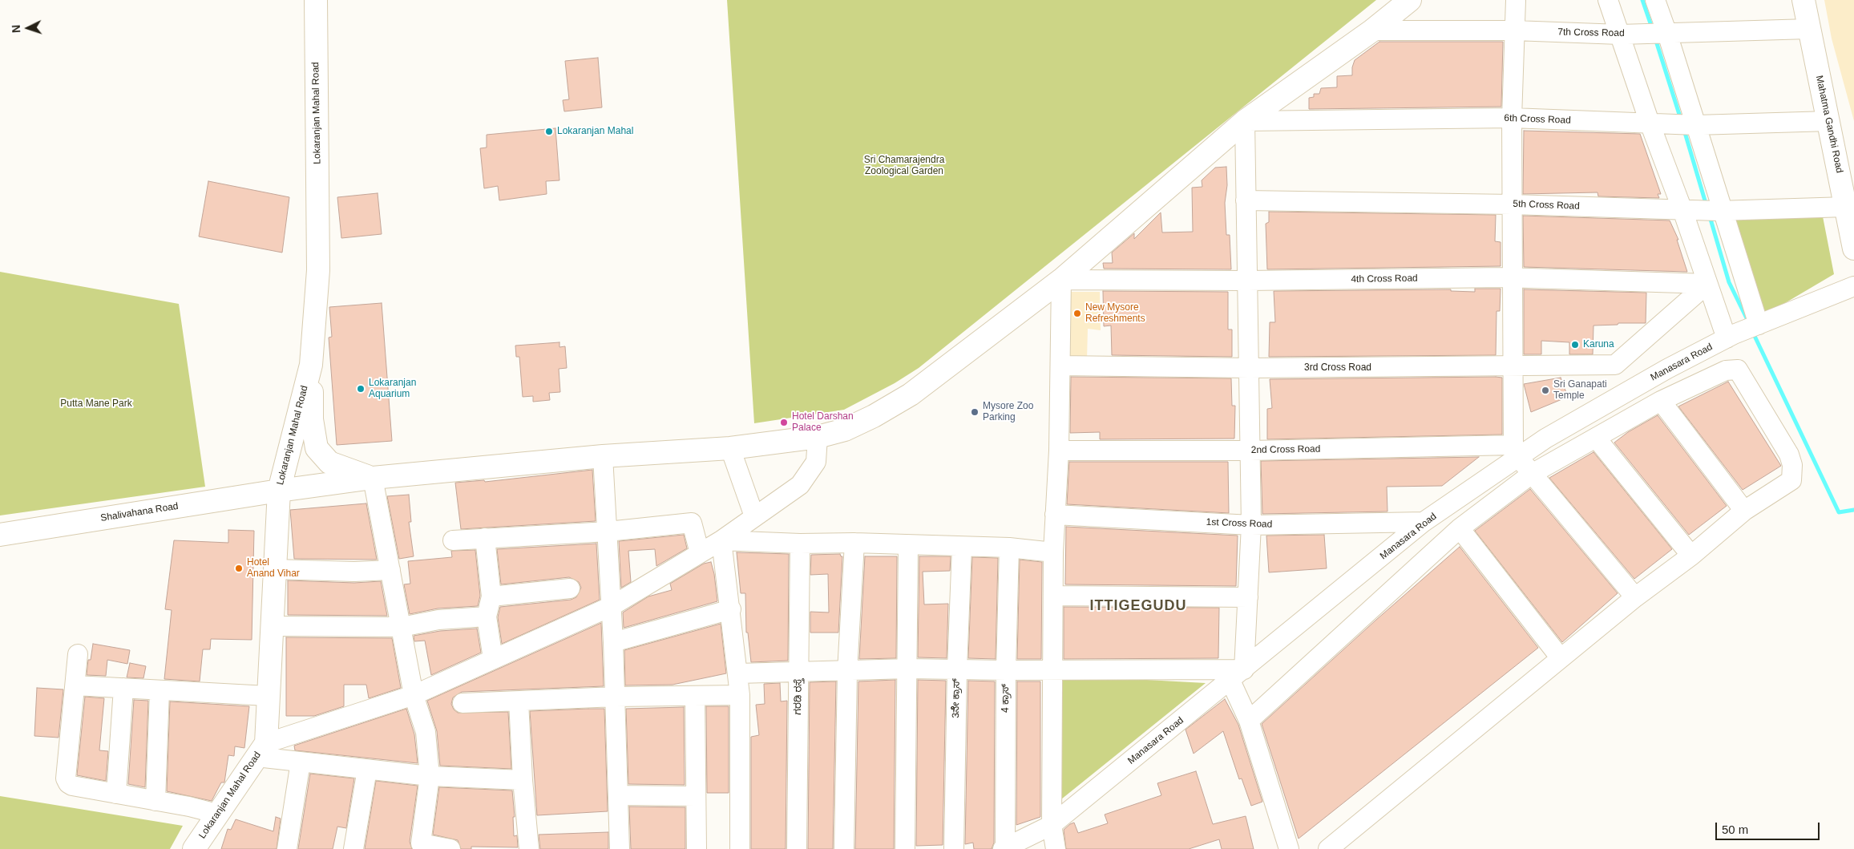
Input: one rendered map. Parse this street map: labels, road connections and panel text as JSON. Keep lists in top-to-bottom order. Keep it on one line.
{"streets":{"main road":["Lokaranjan Mahal Road","Mahatma Gandhi Road","Shalivahana Road"],"street":["7th Cross Road","6th Cross Road","5th Cross Road","4th Cross Road","Manasara Road","3rd Cross Road","2nd Cross Road","1st Cross Road","ಗರಡಿ ರಸ್ತೆ","3ನೆೇ ಕ್ರಾಸ್","4 ಕ್ರಾಸ್"]},"crossings":[["7th Cross Road","Mahatma Gandhi Road"],["7th Cross Road","Shalivahana Road"],["Lokaranjan Mahal Road","Shalivahana Road"],["6th Cross Road","Mahatma Gandhi Road"],["6th Cross Road","Shalivahana Road"],["Mahatma Gandhi Road","5th Cross Road"],["4th Cross Road","3rd Cross Road"],["4th Cross Road","Shalivahana Road"],["Manasara Road","2nd Cross Road"],["Manasara Road","1st Cross Road"],["Manasara Road","4 ಕ್ರಾಸ್"]],"districts":["ITTIGEGUDU"],"parks":["Sri Chamarajendra Zoological Garden","Putta Mane Park"],"places":["Lokaranjan Mahal","New Mysore Refreshments","Karuna","Lokaranjan Aquarium","Sri Ganapati Temple","Mysore Zoo Parking","Hotel Darshan Palace","Hotel Anand Vihar"],"scale_bar":"50 m","north":"left"}
